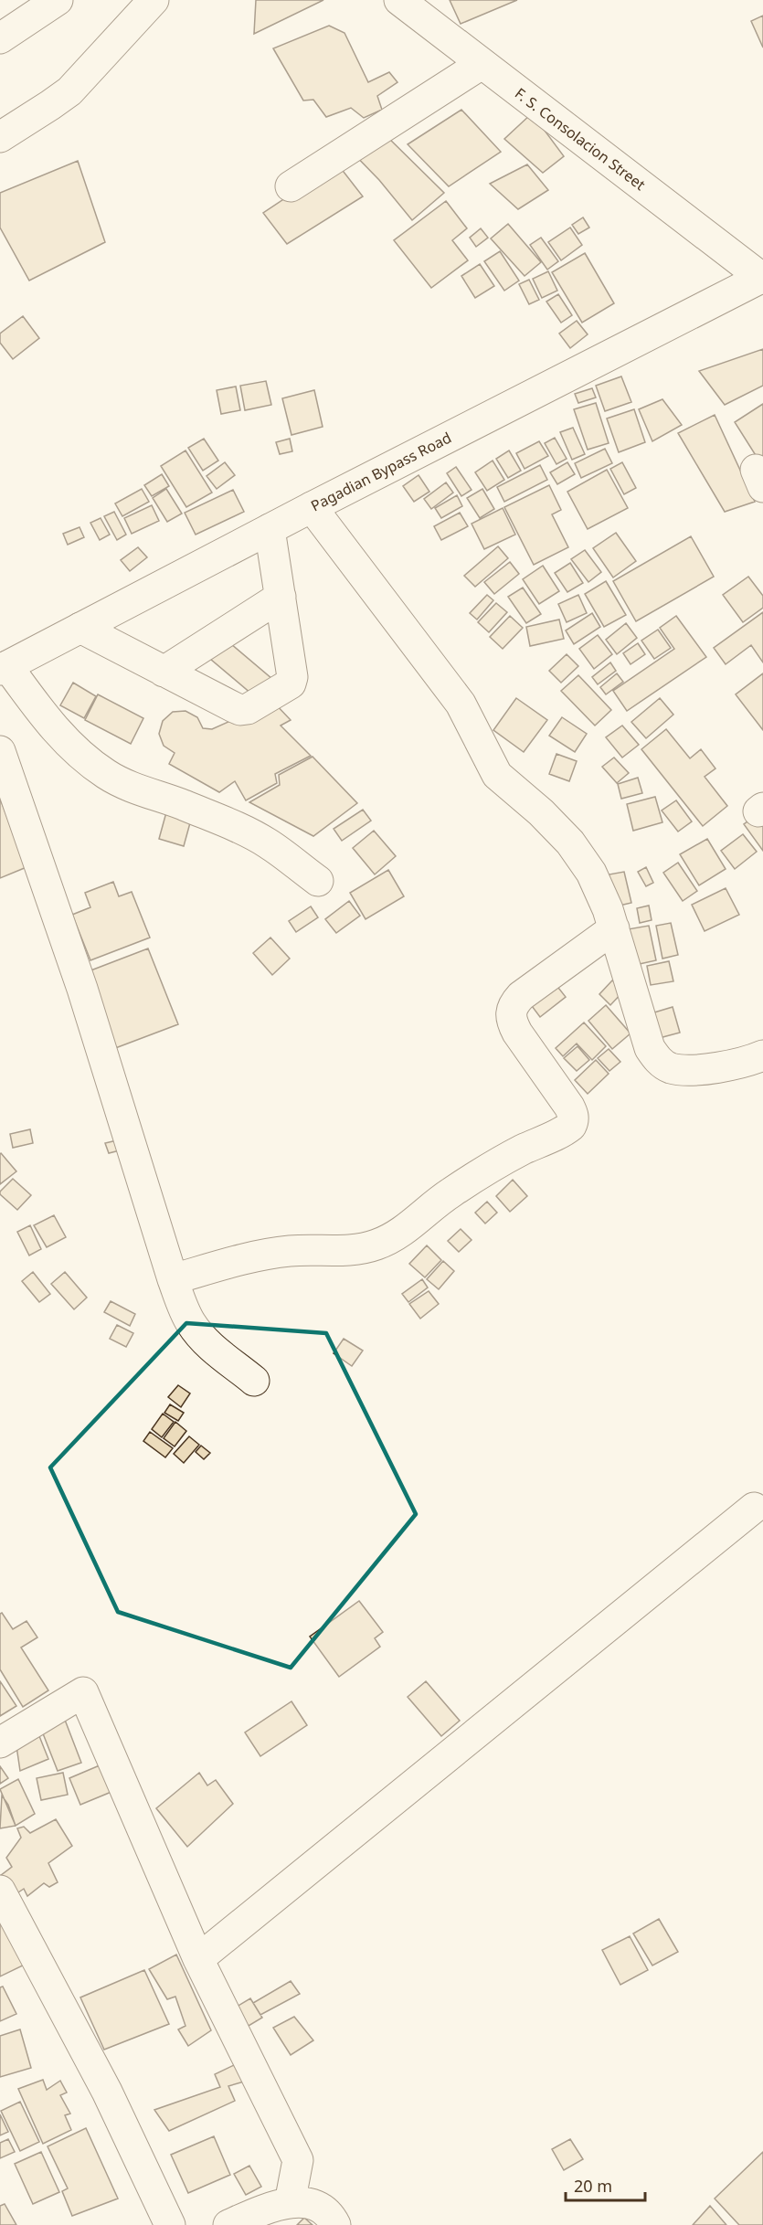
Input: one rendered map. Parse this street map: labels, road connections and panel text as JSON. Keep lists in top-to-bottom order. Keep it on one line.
{"streets":{"main road":["F. S. Consolacion Street","Pagadian Bypass Road"]},"crossings":[["F. S. Consolacion Street","Pagadian Bypass Road"]],"scale_bar":"20 m"}
